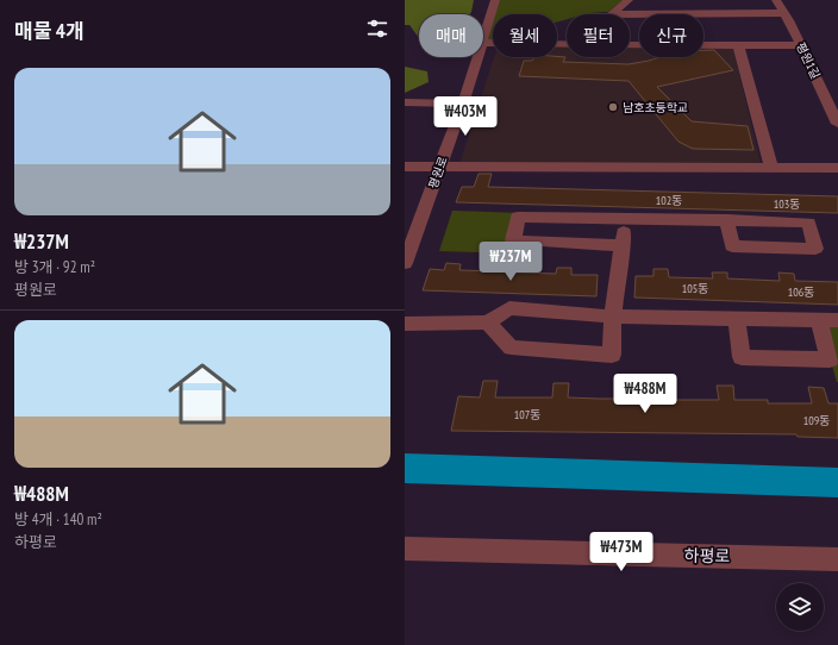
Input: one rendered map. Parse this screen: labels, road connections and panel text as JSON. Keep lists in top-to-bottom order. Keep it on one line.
{"streets":{"street":["평원1길","평원로","하평로"]},"places":["남호초등학교"],"house_numbers":["102동","103동","105동","106동","107동","109동"],"page":{"heading":"매물 4개","chip":["매매","월세","필터","신규"],"list":[{"name":"₩237M","note":"방 3개 · 92 m² · 평원로"},{"name":"₩488M","note":"방 4개 · 140 m² · 하평로"}],"price":["₩403M","₩237M","₩488M","₩473M"]}}
